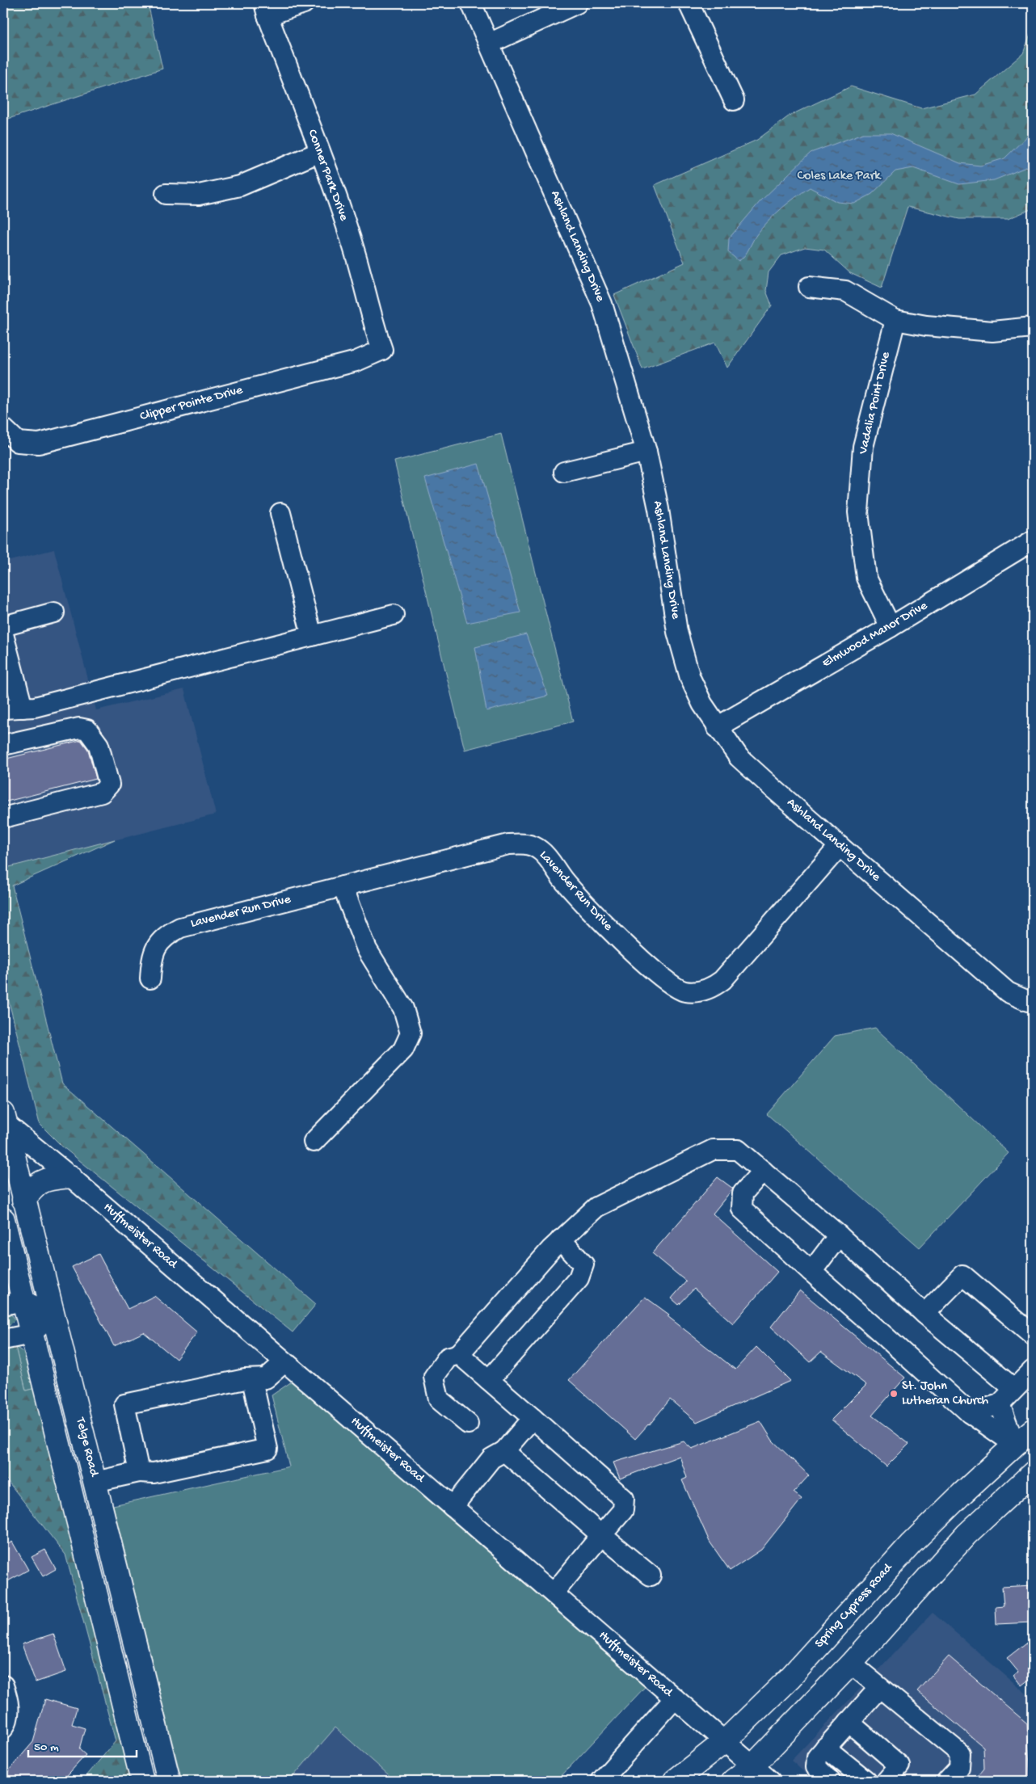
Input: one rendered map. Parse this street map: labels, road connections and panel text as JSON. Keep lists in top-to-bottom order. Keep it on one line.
{"streets":{"main road":["Telge Road","Spring Cypress Road"],"street":["Conner Park Drive","Ashland Landing Drive","Vadalia Point Drive","Clipper Pointe Drive","Elmwood Manor Drive","Lavender Run Drive","Huffmeister Road"]},"crossings":[["Conner Park Drive","Clipper Pointe Drive"],["Ashland Landing Drive","Elmwood Manor Drive"],["Ashland Landing Drive","Lavender Run Drive"],["Vadalia Point Drive","Elmwood Manor Drive"],["Huffmeister Road","Telge Road"],["Huffmeister Road","Spring Cypress Road"]],"parks":["Coles Lake Park"],"places":["St. John Lutheran Church"],"scale_bar":"50 m"}
